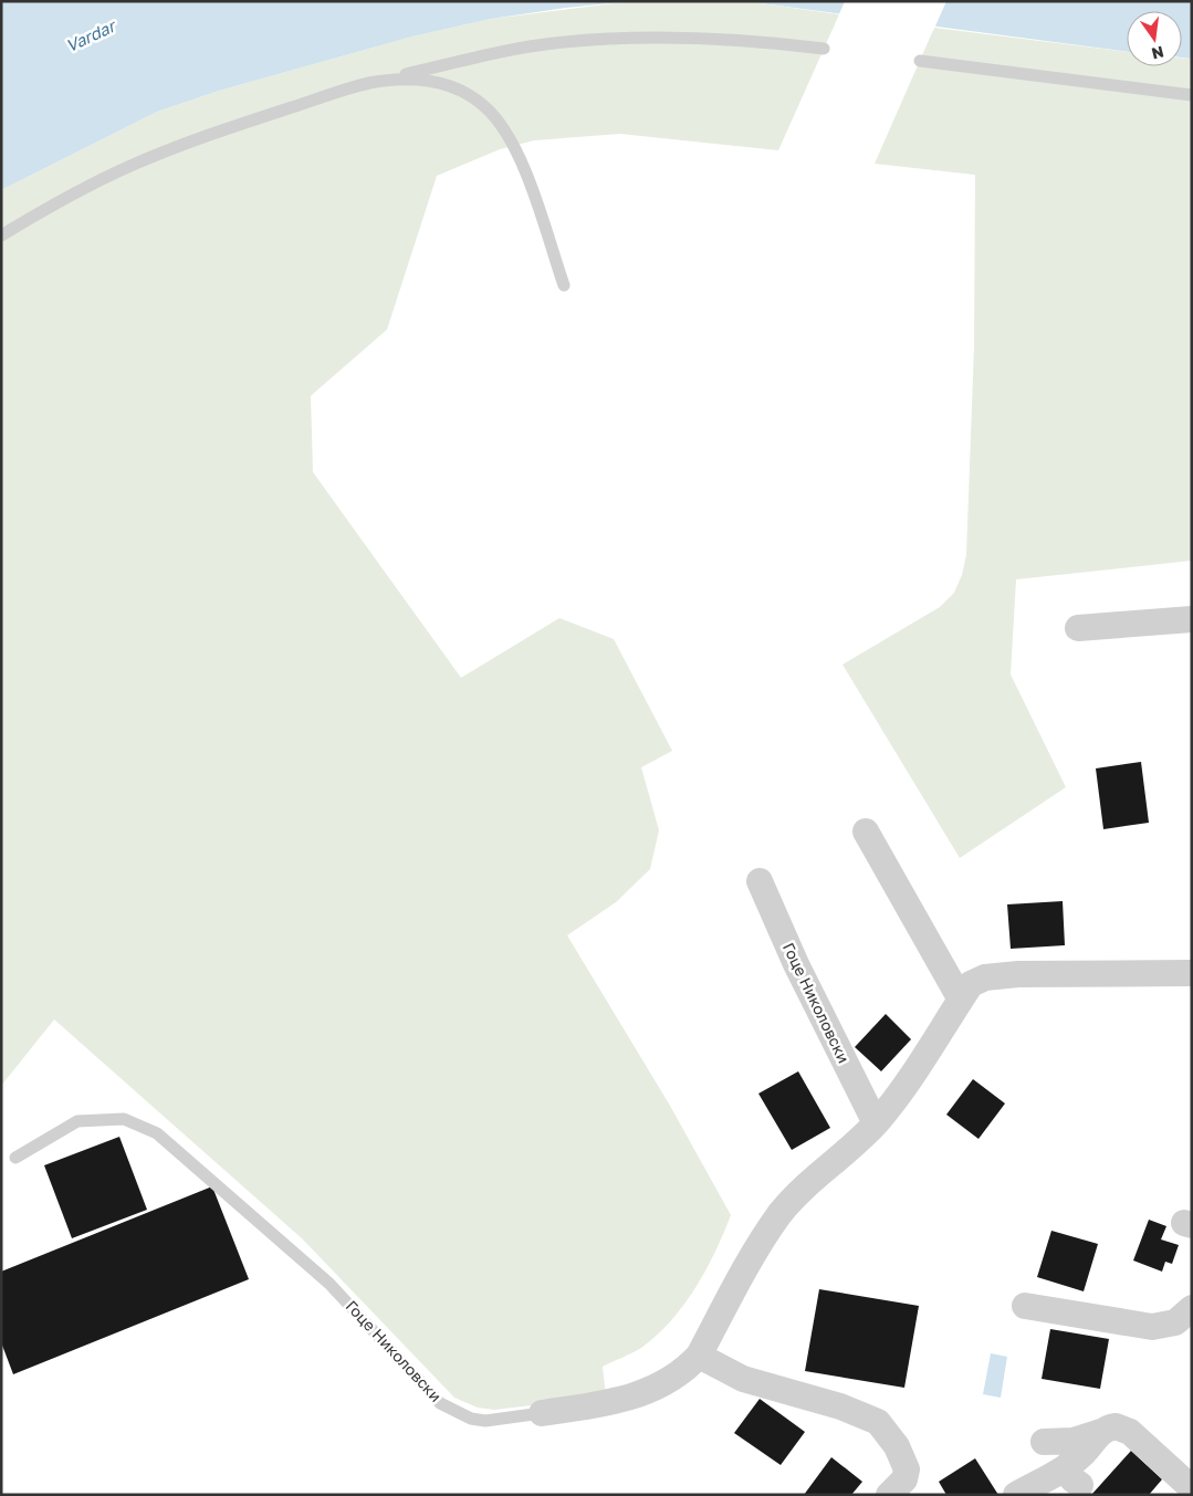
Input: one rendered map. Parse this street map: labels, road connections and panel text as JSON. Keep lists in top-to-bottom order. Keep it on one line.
{"streets":{"street":["Гоце Николовски"]},"water":["Vardar"],"north":"bottom"}
